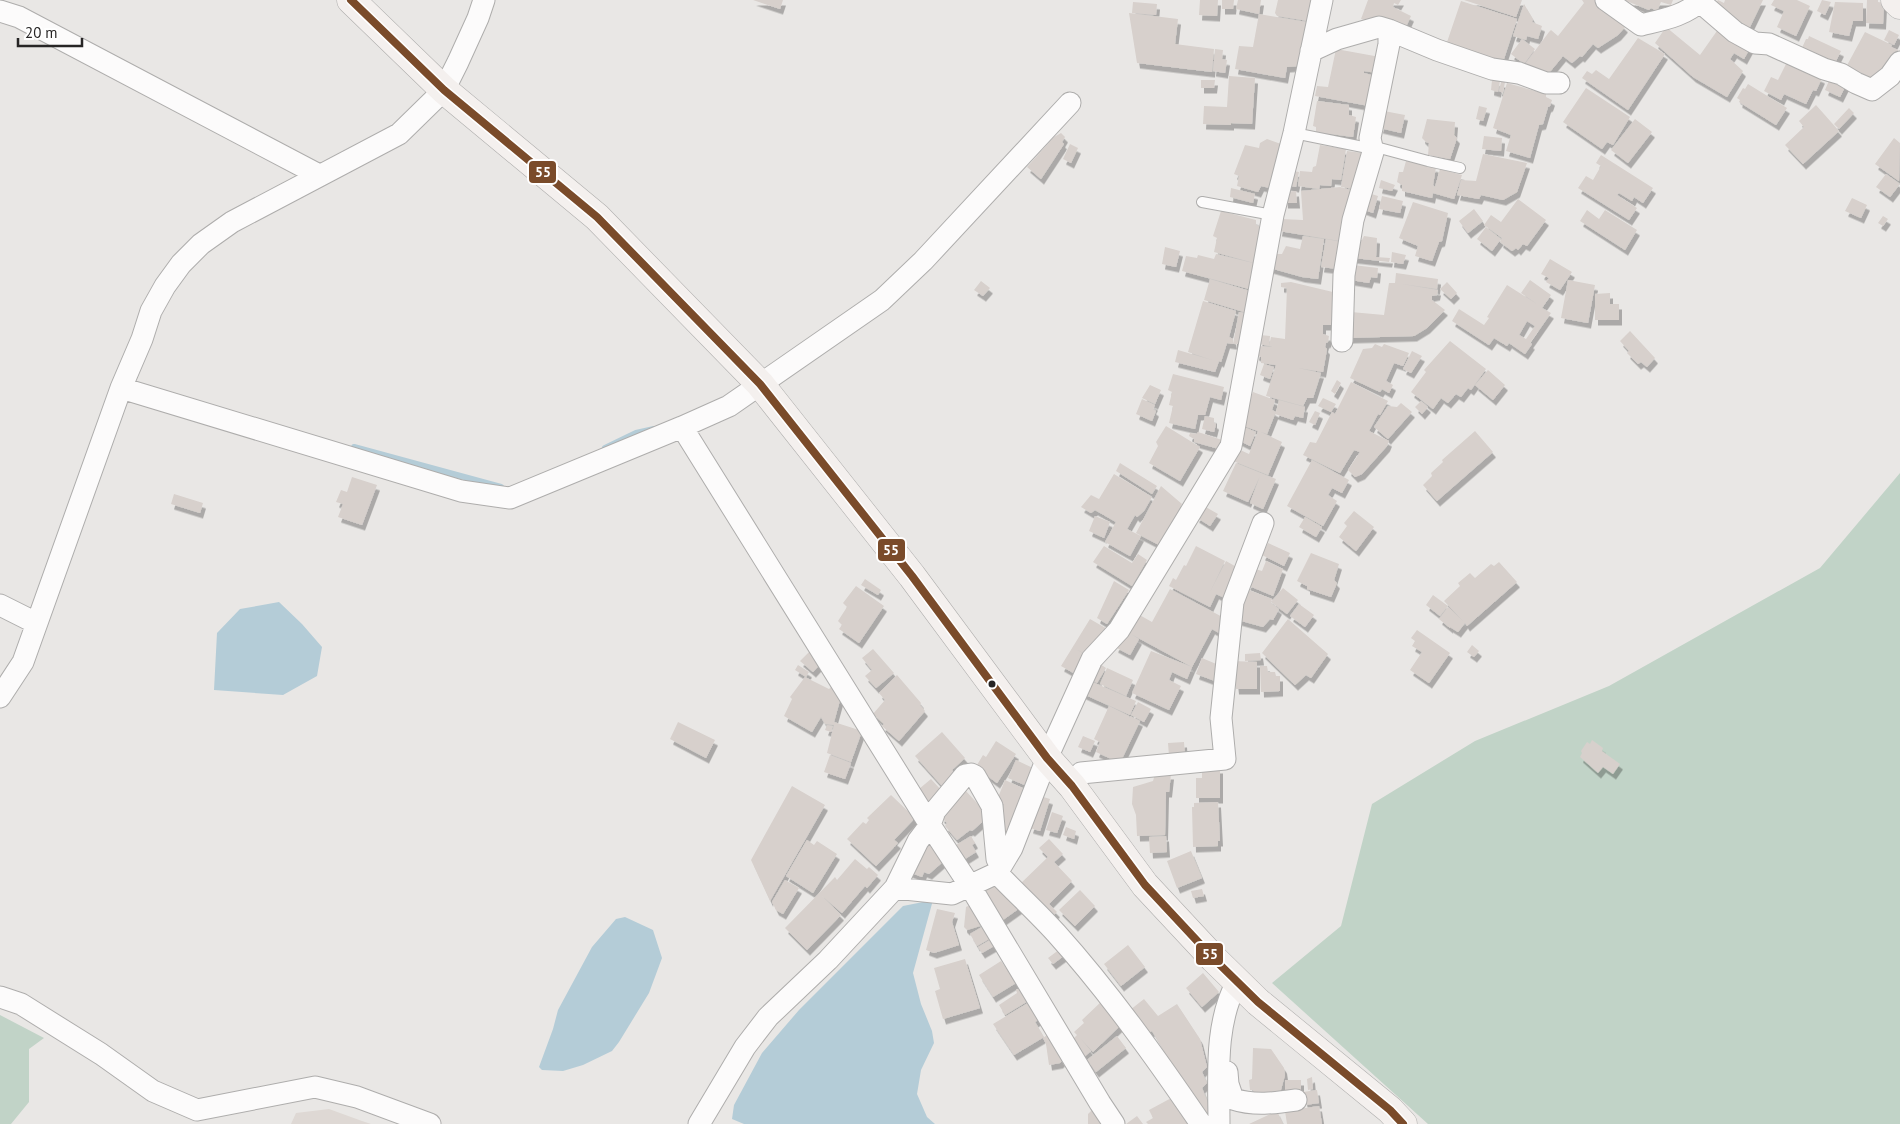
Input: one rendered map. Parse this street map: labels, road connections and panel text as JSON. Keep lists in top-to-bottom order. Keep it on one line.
{"lines":["transit line 55"],"scale_bar":"20 m"}
